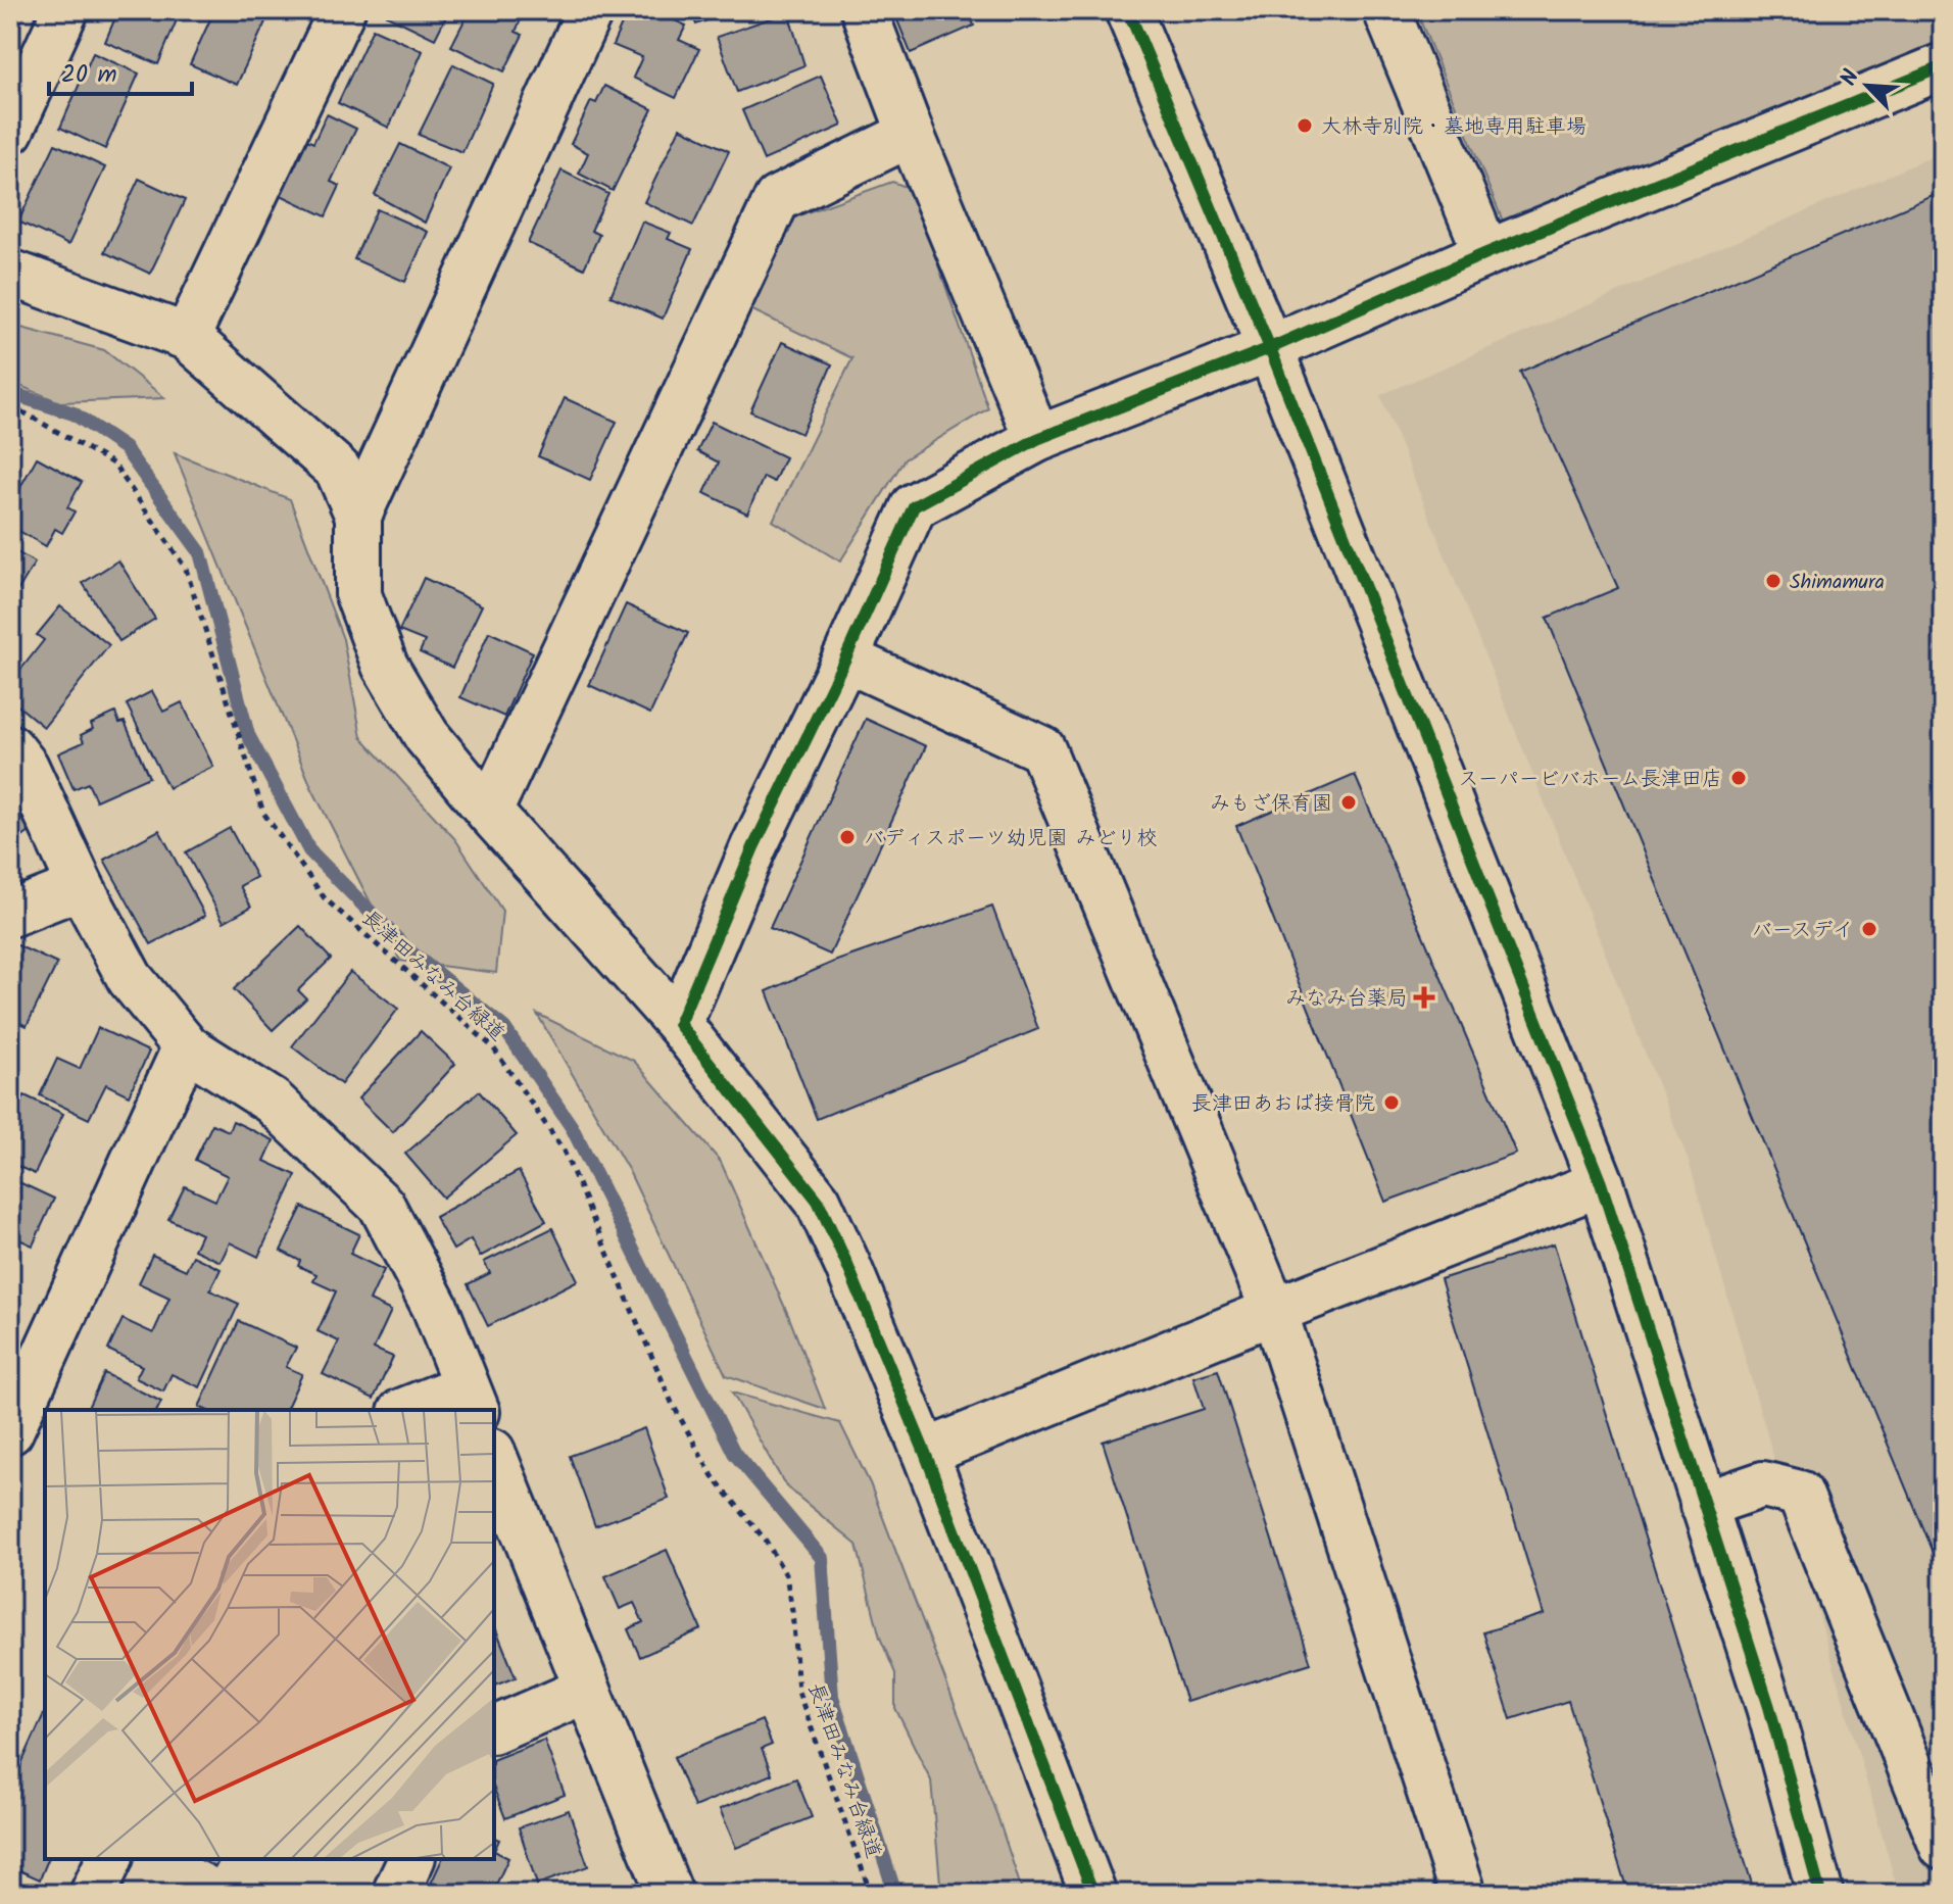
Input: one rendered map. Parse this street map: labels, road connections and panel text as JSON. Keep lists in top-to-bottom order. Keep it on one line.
{"streets":{"path":["長津田みなみ台緑道"]},"places":{"other":["大林寺別院・墓地専用駐車場","Shimamura","スーパービバホーム長津田店","みもざ保育園","バディスポーツ幼児園 みどり校","バースデイ","長津田あおば接骨院"],"health":["みなみ台薬局"]},"scale_bar":"20 m","north":"top left"}
